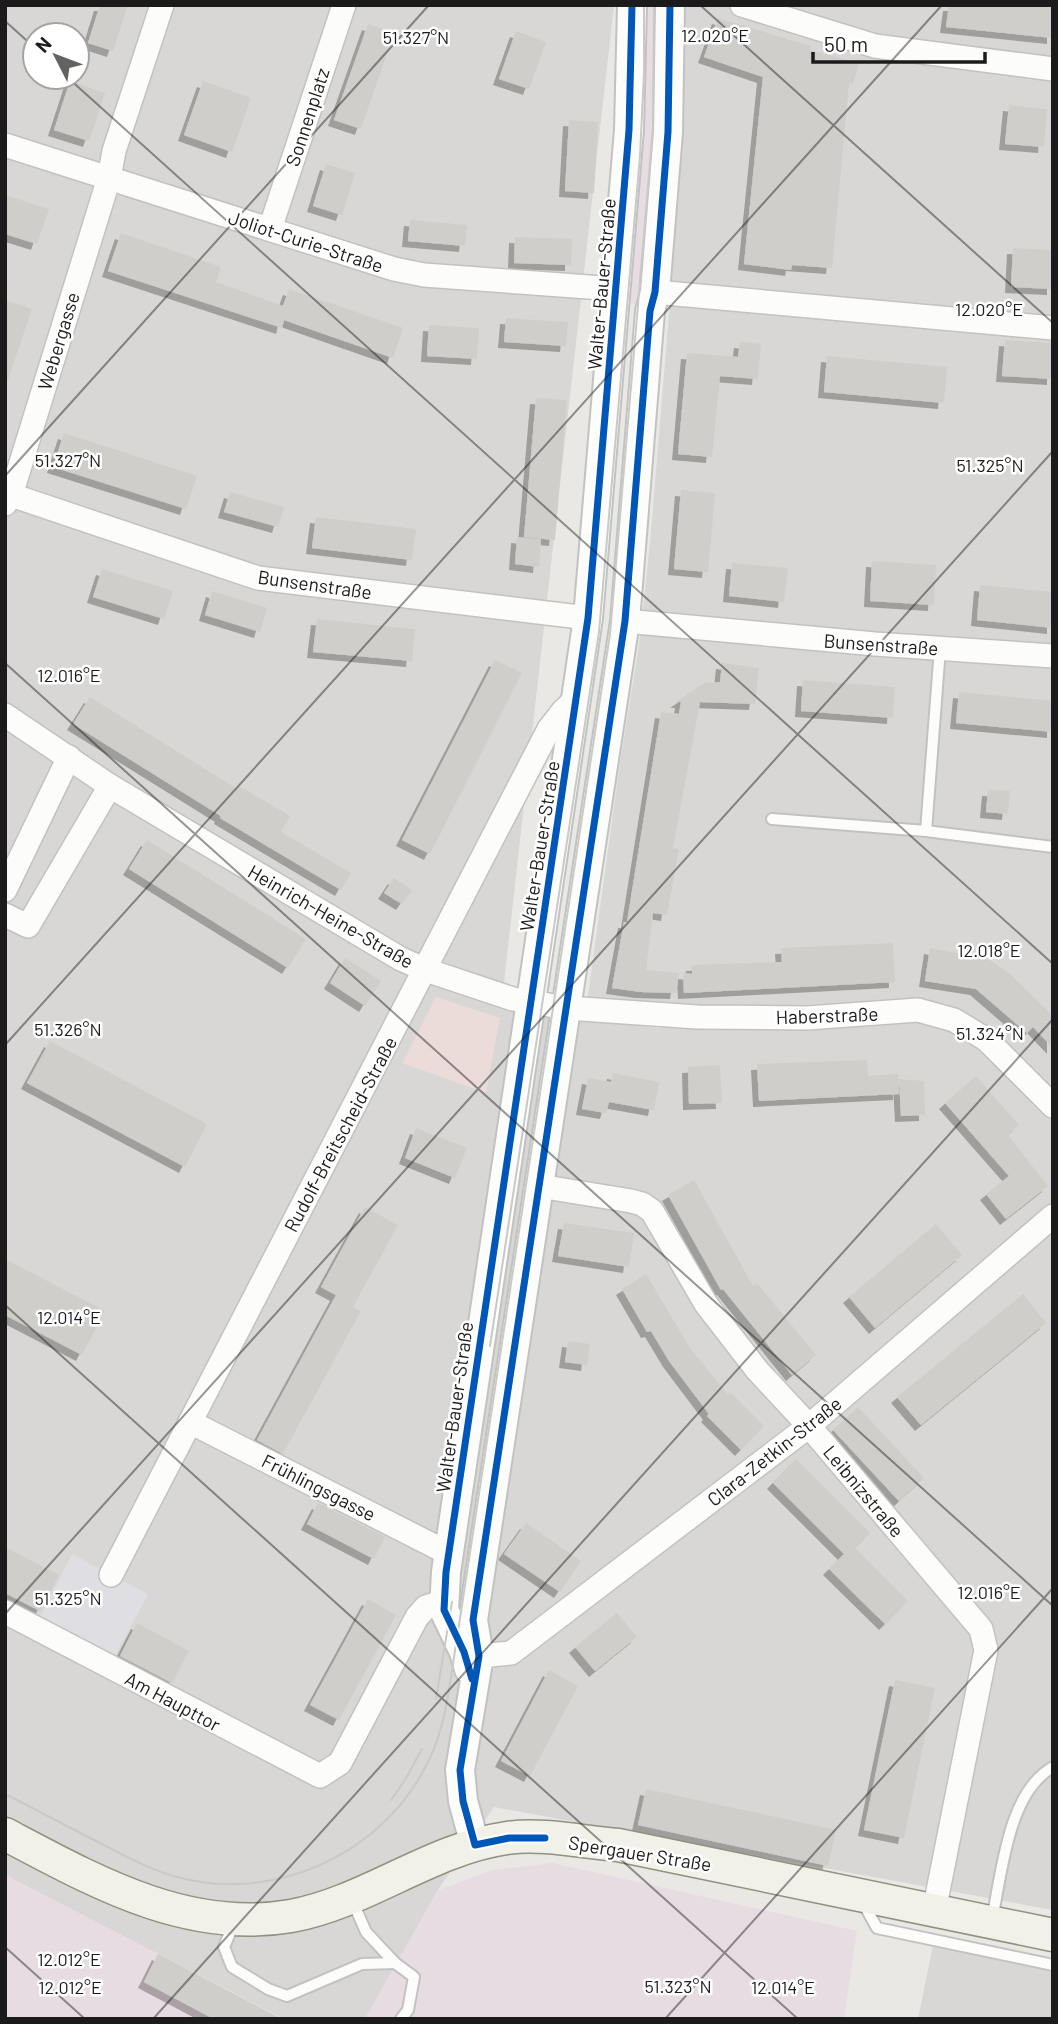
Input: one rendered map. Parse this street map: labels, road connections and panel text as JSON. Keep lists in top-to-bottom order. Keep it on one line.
{"streets":{"main road":["Spergauer Straße"],"street":["Sonnenplatz","Joliot-Curie-Straße","Walter-Bauer-Straße","Webergasse","Bunsenstraße","Heinrich-Heine-Straße","Haberstraße","Rudolf-Breitscheid-Straße","Clara-Zetkin-Straße","Frühlingsgasse","Leibnizstraße","Am Haupttor"]},"crossings":[["Sonnenplatz","Joliot-Curie-Straße"],["Joliot-Curie-Straße","Walter-Bauer-Straße"],["Joliot-Curie-Straße","Webergasse"],["Walter-Bauer-Straße","Bunsenstraße"],["Walter-Bauer-Straße","Heinrich-Heine-Straße"],["Walter-Bauer-Straße","Haberstraße"],["Walter-Bauer-Straße","Rudolf-Breitscheid-Straße"],["Walter-Bauer-Straße","Clara-Zetkin-Straße"],["Walter-Bauer-Straße","Frühlingsgasse"],["Walter-Bauer-Straße","Leibnizstraße"],["Walter-Bauer-Straße","Am Haupttor"],["Walter-Bauer-Straße","Spergauer Straße"],["Webergasse","Bunsenstraße"],["Heinrich-Heine-Straße","Haberstraße"],["Heinrich-Heine-Straße","Rudolf-Breitscheid-Straße"],["Rudolf-Breitscheid-Straße","Frühlingsgasse"],["Clara-Zetkin-Straße","Leibnizstraße"],["Leibnizstraße","Spergauer Straße"]],"scale_bar":"50 m","north":"top left","coordinates":["12.020°E","51.327°N","51.325°N","12.016°E","12.018°E","51.326°N","51.324°N","12.014°E","12.012°E","51.323°N"]}
